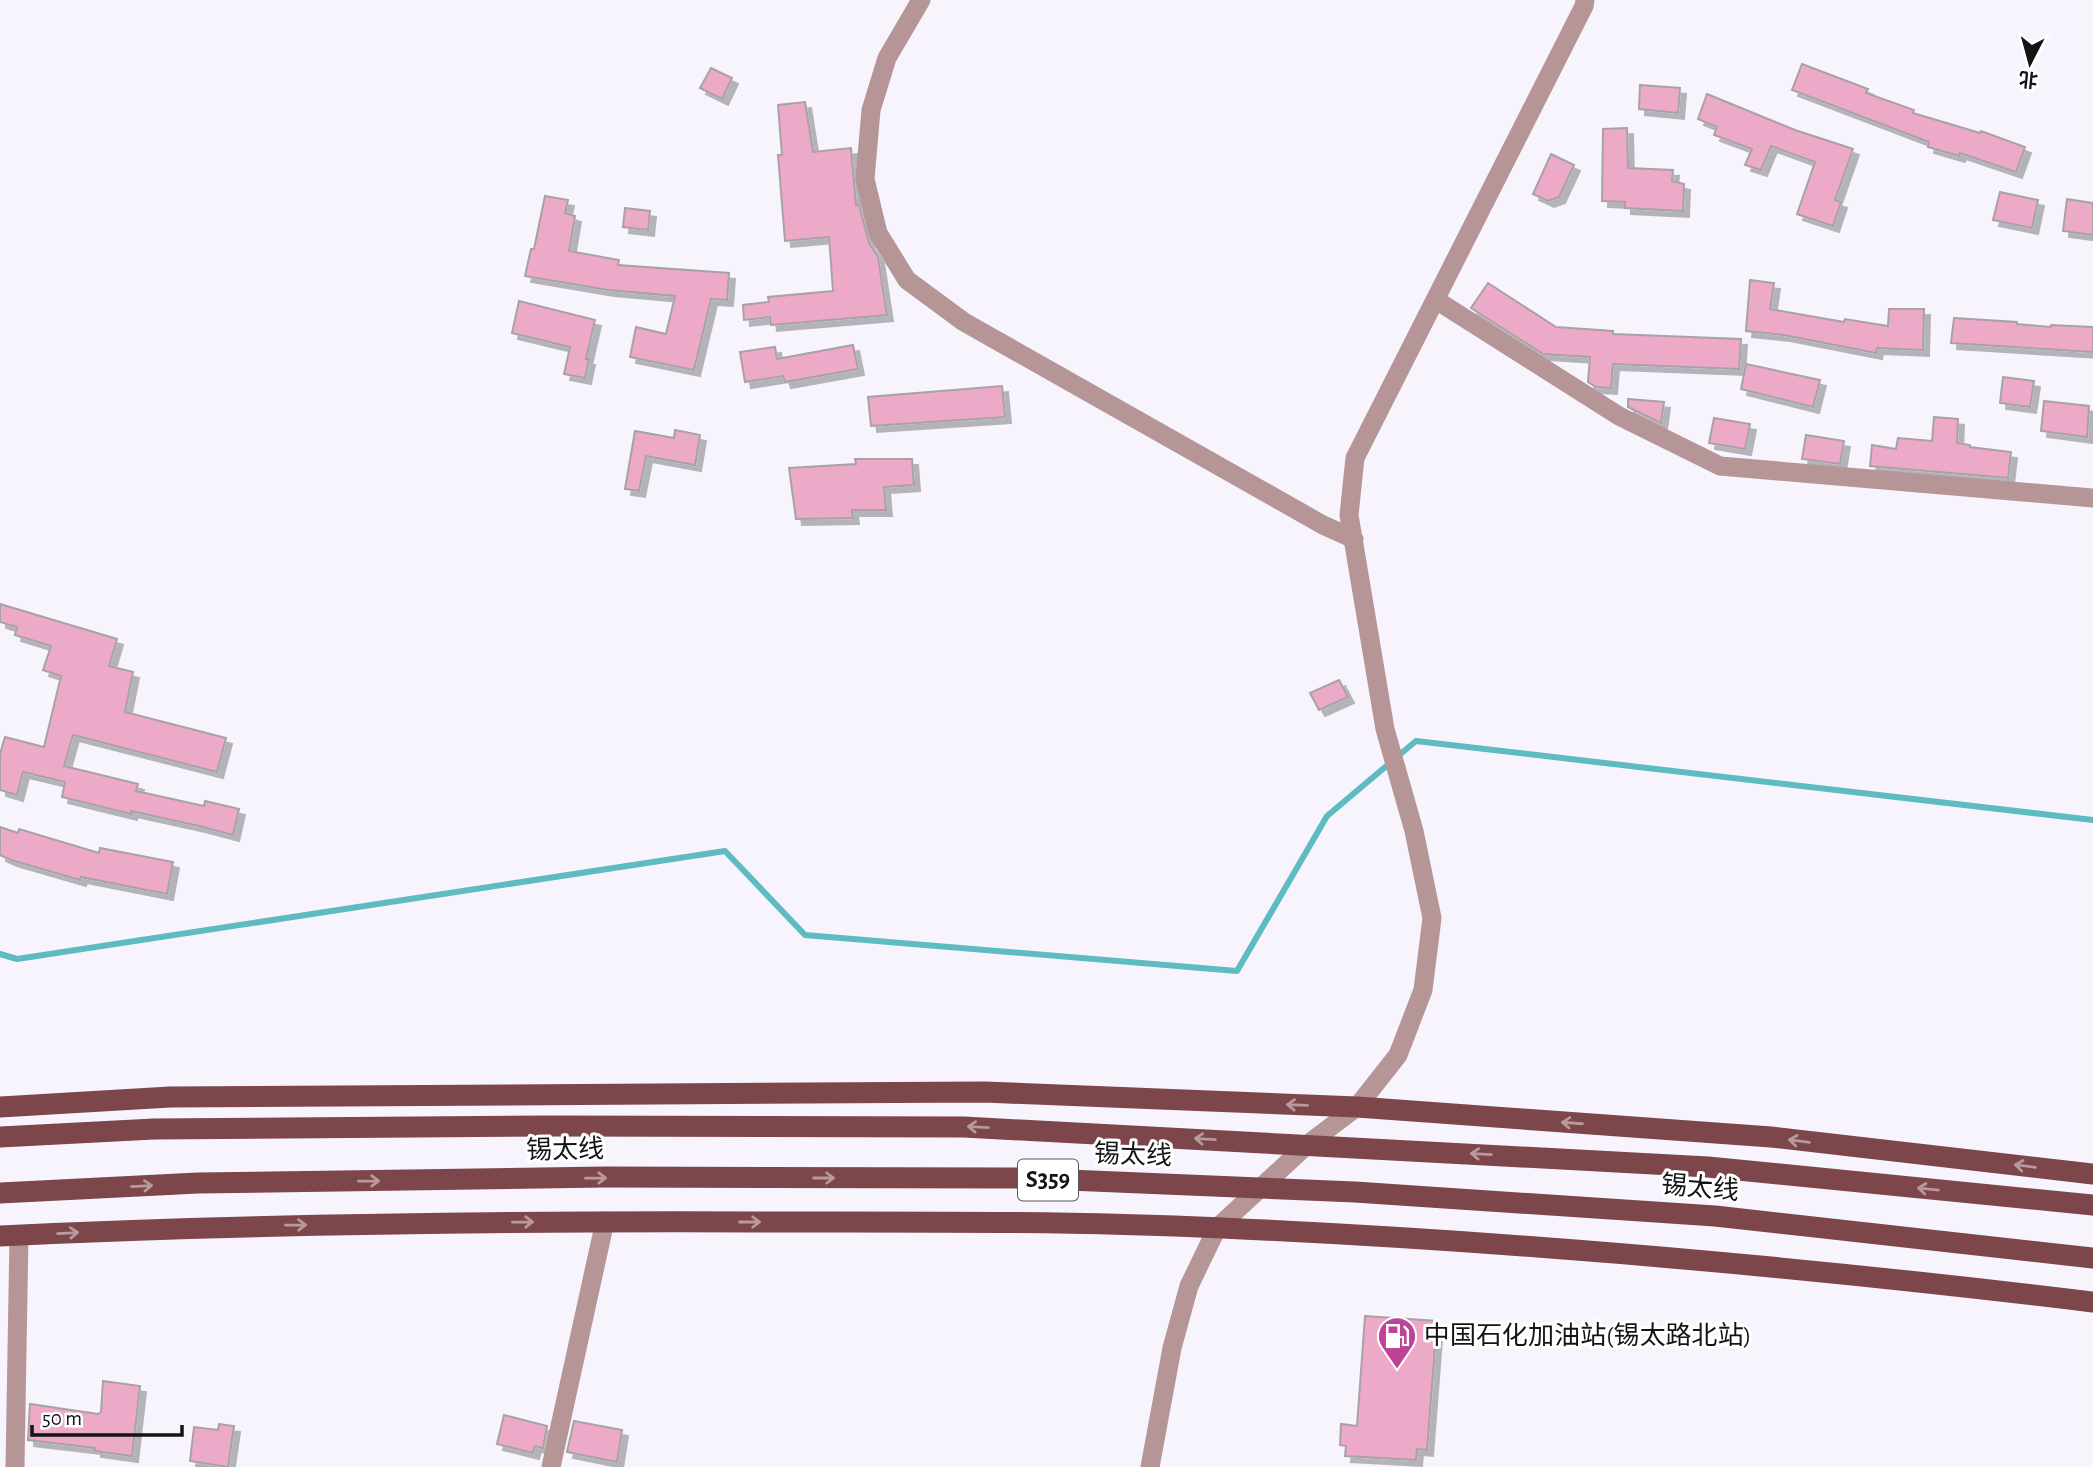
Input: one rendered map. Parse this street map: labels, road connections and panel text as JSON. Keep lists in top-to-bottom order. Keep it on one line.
{"streets":{"main road":["锡太线","S359"]},"places":{"fuel station":["中国石化加油站(锡太路北站)"]},"scale_bar":"50 m","north":"bottom"}
